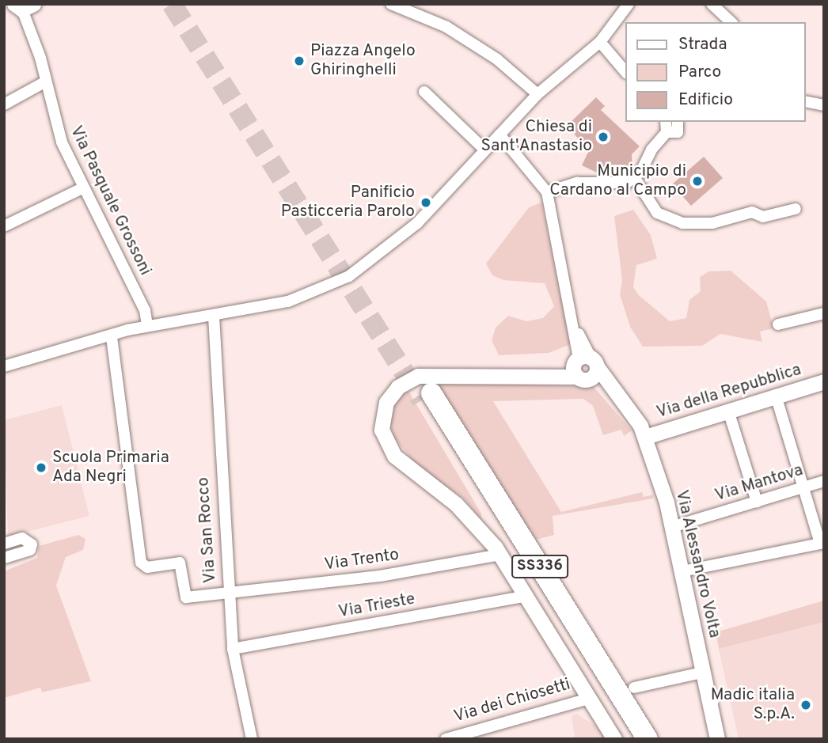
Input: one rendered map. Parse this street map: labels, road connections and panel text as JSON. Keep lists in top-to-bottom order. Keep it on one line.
{"streets":{"highway":["SS336"],"street":["Via Pasquale Grossoni","Via della Repubblica","Via Mantova","Via San Rocco","Via Trento","Via Alessandro Volta","Via Trieste","Via dei Chiosetti"]},"crossings":[["Via della Repubblica","Via Alessandro Volta"],["Via Mantova","Via Alessandro Volta"],["Via San Rocco","Via Trento"],["Via San Rocco","Via Trieste"],["Via Trento","Via dei Chiosetti"],["Via Alessandro Volta","Via dei Chiosetti"],["Via Trieste","Via dei Chiosetti"]],"places":["Piazza Angelo Ghiringhelli","Chiesa di Sant'Anastasio","Municipio di Cardano al Campo","Panificio Pasticceria Parolo","Scuola Primaria Ada Negri","Madic italia S.p.A."],"legend":["Strada","Parco","Edificio"]}
